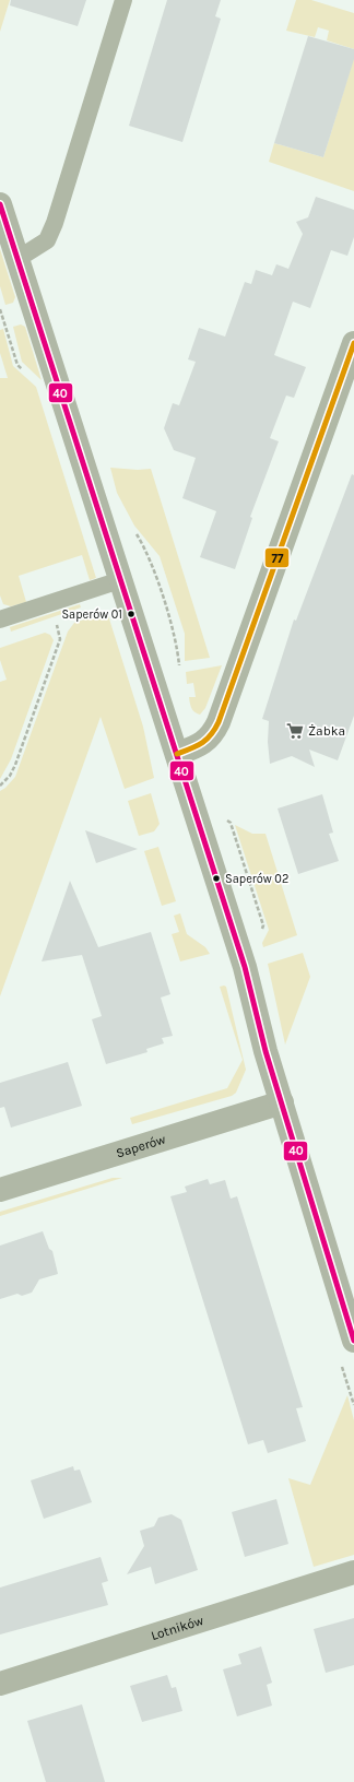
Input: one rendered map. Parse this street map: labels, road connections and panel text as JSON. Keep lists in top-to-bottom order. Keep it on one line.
{"streets":{"street":["Saperów","Lotników"]},"places":{"other":["Saperów 01","Saperów 02"],"supermarket":["Żabka"]},"lines":["transit line 40","transit line 77"]}
